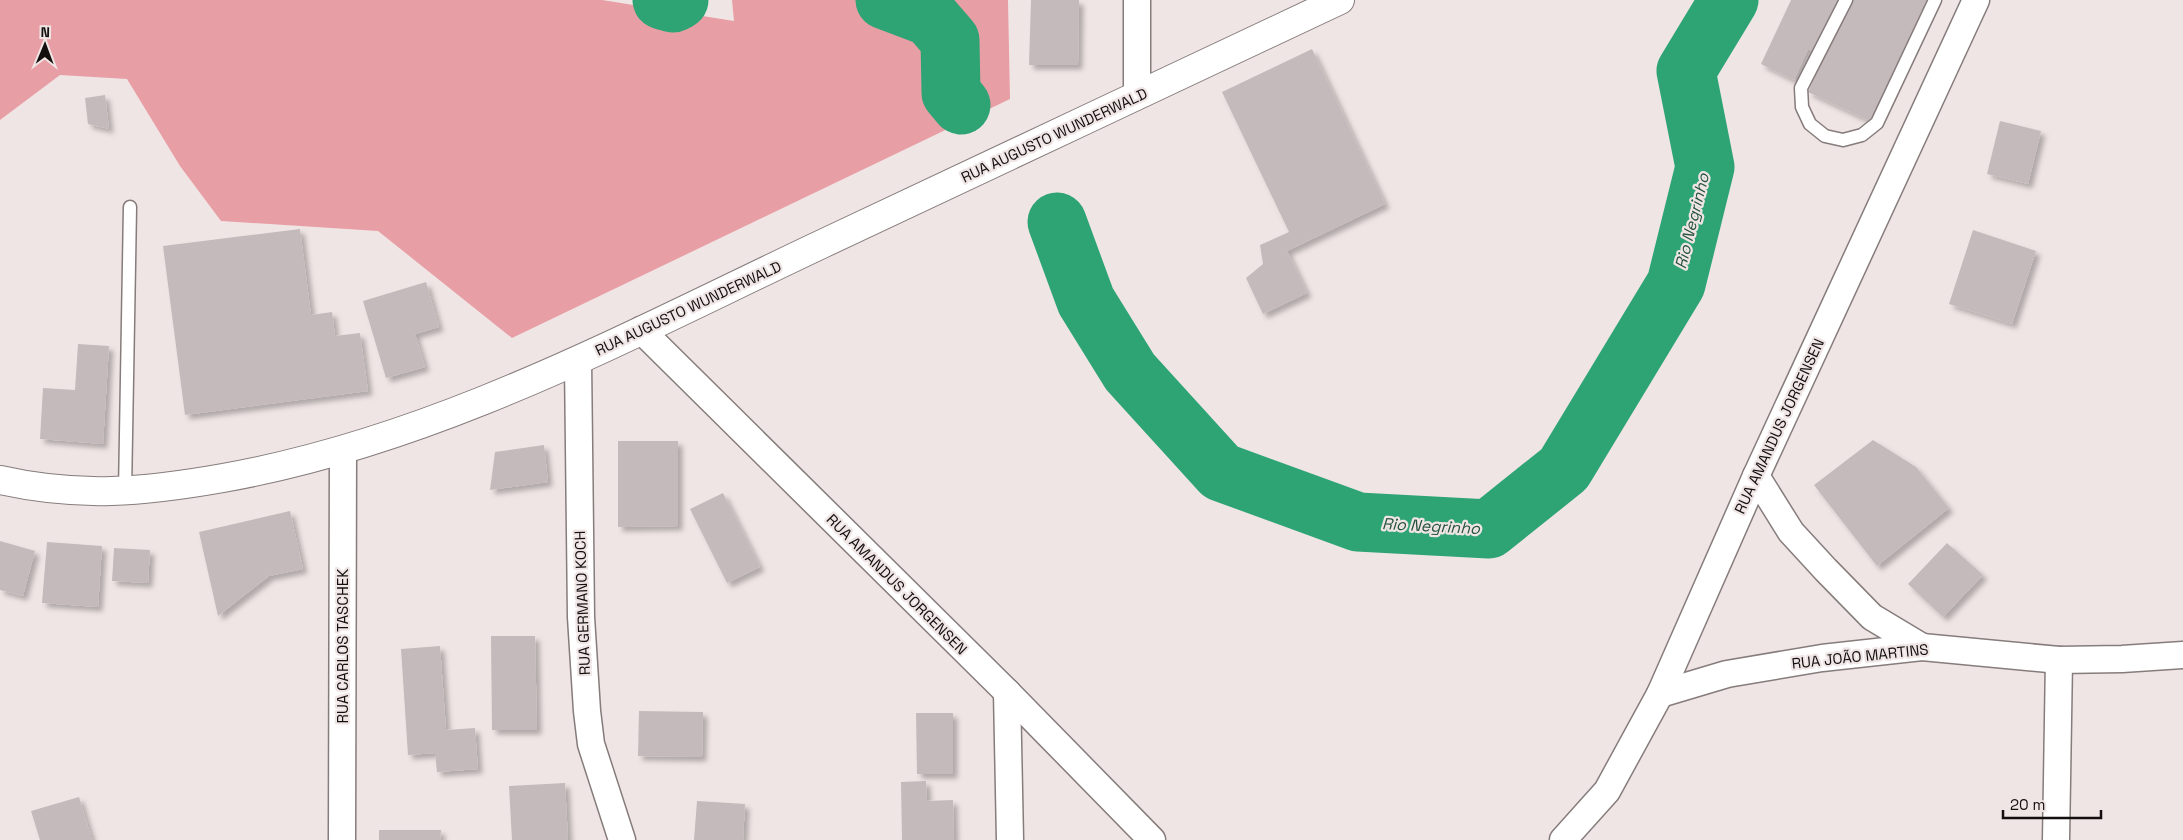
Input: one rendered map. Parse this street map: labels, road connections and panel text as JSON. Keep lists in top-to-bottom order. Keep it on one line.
{"streets":{"main road":["RUA AUGUSTO WUNDERWALD"],"street":["RUA AMANDUS JORGENSEN","RUA GERMANO KOCH","RUA CARLOS TASCHEK","RUA JOÃO MARTINS"]},"crossings":[["RUA AUGUSTO WUNDERWALD","RUA AMANDUS JORGENSEN"],["RUA AUGUSTO WUNDERWALD","RUA GERMANO KOCH"],["RUA AUGUSTO WUNDERWALD","RUA CARLOS TASCHEK"],["RUA AMANDUS JORGENSEN","RUA JOÃO MARTINS"]],"water":["Rio Negrinho"],"scale_bar":"20 m","north":"top"}
